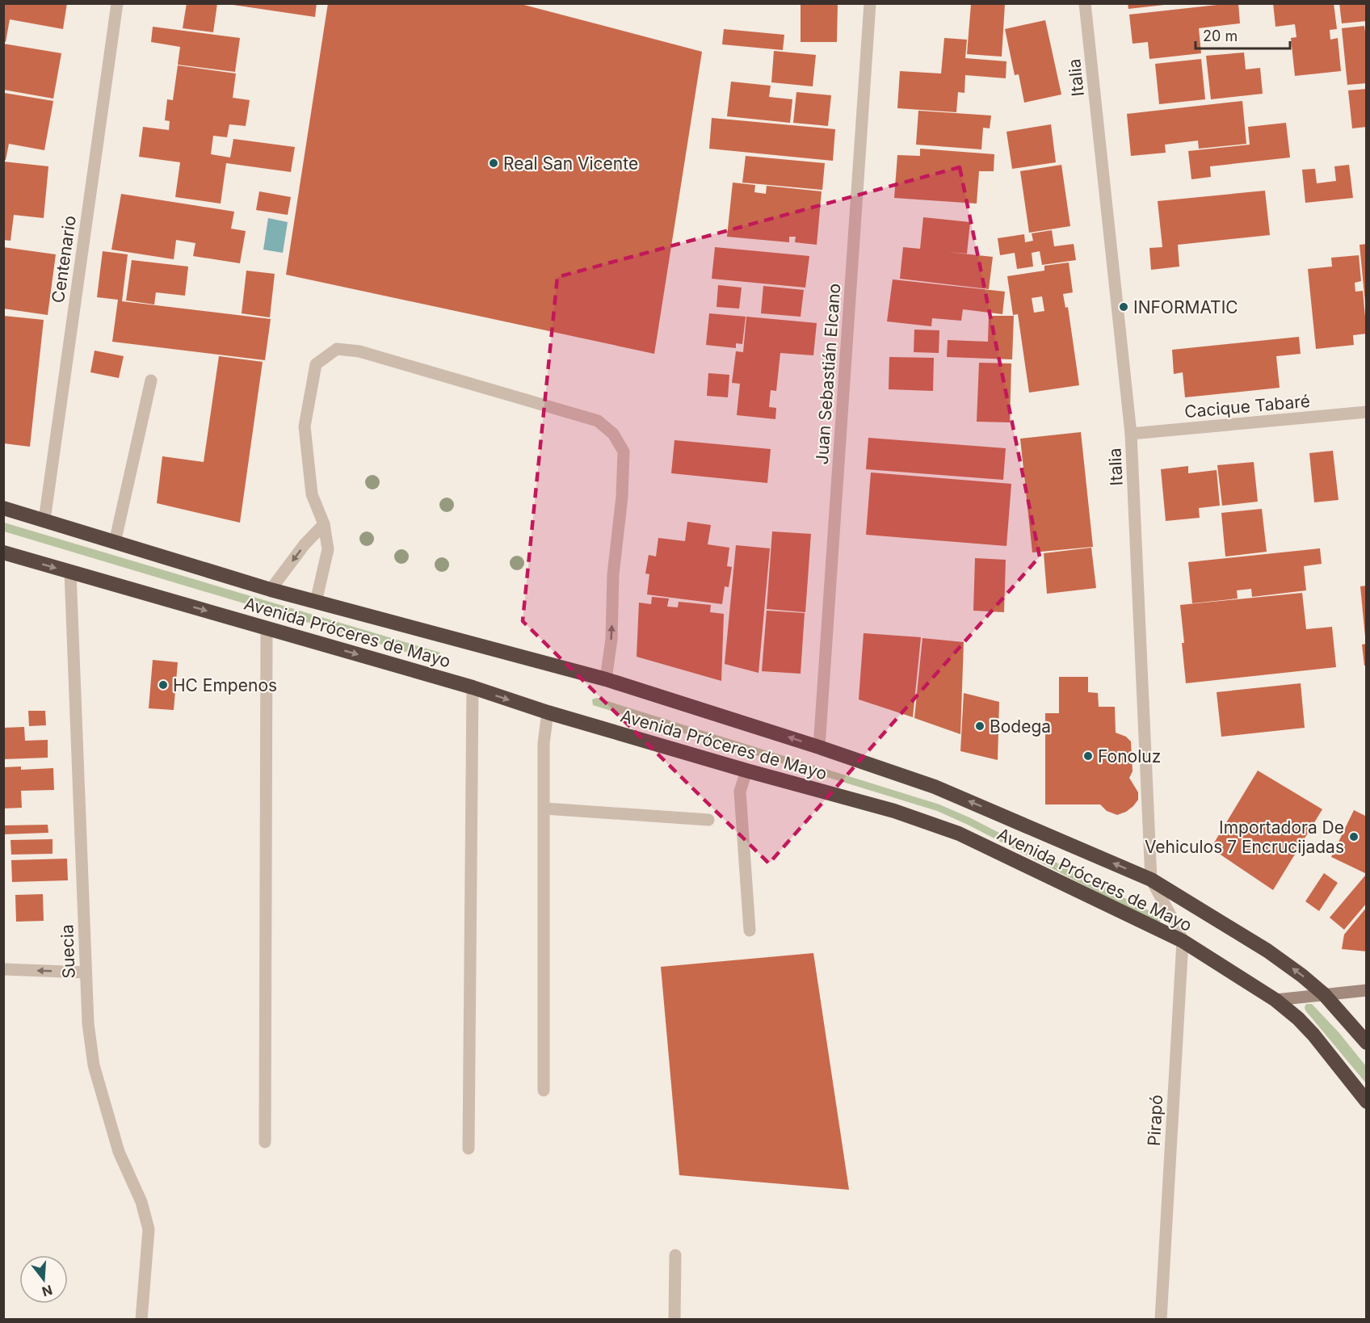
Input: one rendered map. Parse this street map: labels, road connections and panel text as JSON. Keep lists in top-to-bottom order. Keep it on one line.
{"streets":{"highway":["Avenida Próceres de Mayo"],"street":["Italia","Centenario","Juan Sebastián Elcano","Cacique Tabaré","Suecia","Pirapó"]},"crossings":[["Italia","Cacique Tabaré"],["Italia","Avenida Próceres de Mayo"],["Italia","Pirapó"],["Centenario","Avenida Próceres de Mayo"],["Juan Sebastián Elcano","Avenida Próceres de Mayo"],["Avenida Próceres de Mayo","Suecia"],["Avenida Próceres de Mayo","Pirapó"]],"places":["Real San Vicente","INFORMATIC","HC Empenos","Bodega","Fonoluz","Importadora De Vehiculos 7 Encrucijadas"],"scale_bar":"20 m","north":"bottom"}
